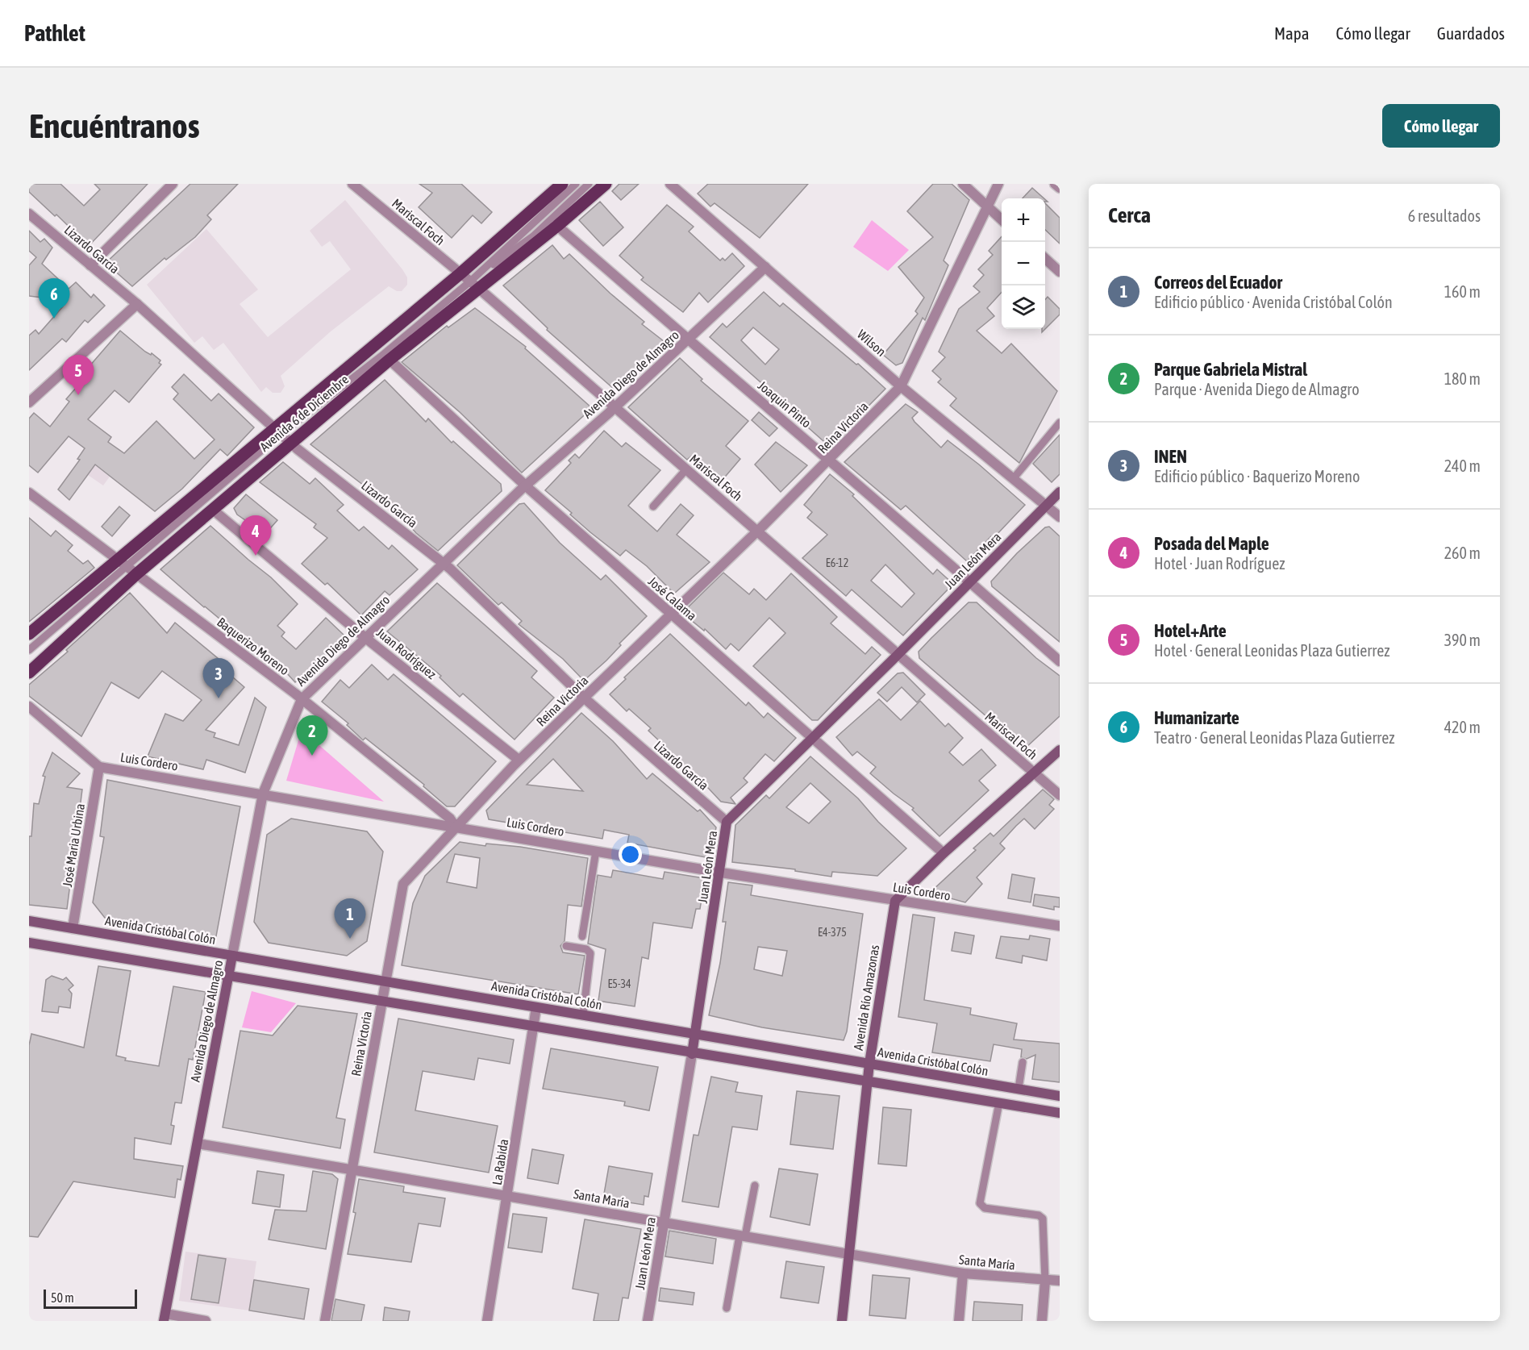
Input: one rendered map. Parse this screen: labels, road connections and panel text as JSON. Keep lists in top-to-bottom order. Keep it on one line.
{"streets":{"main road":["Avenida 6 de Diciembre"],"street":["Mariscal Foch","Lizardo García","Wilson","Avenida Diego de Almagro","Joaquin Pinto","Reina Victoria","Juan León Mera","José Calama","Baquerizo Moreno","Juan Rodríguez","Luis Cordero","José Maria Urbina","Avenida Cristóbal Colón","Avenida Río Amazonas","La Rabida","Santa María"]},"crossings":[["Mariscal Foch","Avenida Diego de Almagro"],["Mariscal Foch","Avenida 6 de Diciembre"],["Mariscal Foch","Reina Victoria"],["Mariscal Foch","Juan León Mera"],["Lizardo García","Avenida Diego de Almagro"],["Lizardo García","Avenida 6 de Diciembre"],["Lizardo García","Reina Victoria"],["Lizardo García","Juan León Mera"],["Wilson","Avenida Diego de Almagro"],["Wilson","Reina Victoria"],["Wilson","Juan León Mera"],["Avenida Diego de Almagro","Joaquin Pinto"],["Avenida Diego de Almagro","José Calama"],["Avenida Diego de Almagro","Baquerizo Moreno"],["Avenida Diego de Almagro","Juan Rodríguez"],["Avenida Diego de Almagro","Luis Cordero"],["Avenida Diego de Almagro","Avenida Cristóbal Colón"],["Avenida Diego de Almagro","Santa María"],["Joaquin Pinto","Avenida 6 de Diciembre"],["Joaquin Pinto","Reina Victoria"],["Joaquin Pinto","Juan León Mera"],["Avenida 6 de Diciembre","José Calama"],["Avenida 6 de Diciembre","Baquerizo Moreno"],["Avenida 6 de Diciembre","Juan Rodríguez"],["Reina Victoria","José Calama"],["Reina Victoria","Baquerizo Moreno"],["Reina Victoria","Juan Rodríguez"],["Reina Victoria","Luis Cordero"],["Reina Victoria","Avenida Cristóbal Colón"],["Reina Victoria","Santa María"],["Juan León Mera","José Calama"],["Juan León Mera","Luis Cordero"],["Juan León Mera","Avenida Cristóbal Colón"],["Juan León Mera","Santa María"],["Baquerizo Moreno","Luis Cordero"],["Luis Cordero","José Maria Urbina"],["Luis Cordero","Avenida Río Amazonas"],["José Maria Urbina","Avenida Cristóbal Colón"],["Avenida Cristóbal Colón","Avenida Río Amazonas"],["Avenida Cristóbal Colón","La Rabida"],["Avenida Río Amazonas","Santa María"],["La Rabida","Santa María"]],"house_numbers":["E6-12","E4-375","E5-34"],"scale_bar":"50 m","page":{"header":"Pathlet","nav":["Mapa","Cómo llegar","Guardados"],"buttons":"Cómo llegar","title":"Encuéntranos","heading":["Cerca","6 resultados"],"map_buttons":["+","−"],"list":[{"mark":"1","name":"Correos del Ecuador","note":"Edificio público · Avenida Cristóbal Colón","value":"160 m"},{"mark":"2","name":"Parque Gabriela Mistral","note":"Parque · Avenida Diego de Almagro","value":"180 m"},{"mark":"3","name":"INEN","note":"Edificio público · Baquerizo Moreno","value":"240 m"},{"mark":"4","name":"Posada del Maple","note":"Hotel · Juan Rodríguez","value":"260 m"},{"mark":"5","name":"Hotel+Arte","note":"Hotel · General Leonidas Plaza Gutierrez","value":"390 m"},{"mark":"6","name":"Humanizarte","note":"Teatro · General Leonidas Plaza Gutierrez","value":"420 m"}],"pins":["6","5","4","3","2","1"],"scale":"50 m"}}
